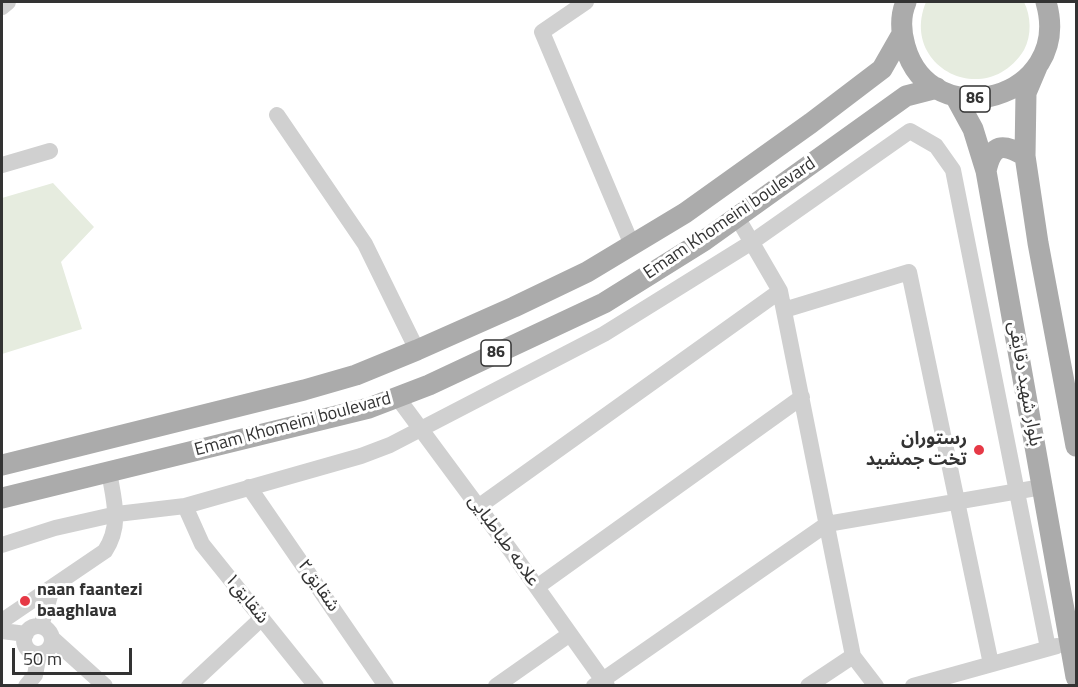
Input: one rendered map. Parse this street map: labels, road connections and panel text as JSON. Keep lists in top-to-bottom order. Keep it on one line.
{"streets":{"main road":["86","Emam Khomeini boulevard","بلوار شهید دقایقی"],"street":["علامه طباطبایی","شقایق۲","شقایق۱"]},"crossings":[["86","Emam Khomeini boulevard"],["86","بلوار شهید دقایقی"],["Emam Khomeini boulevard","بلوار شهید دقایقی"],["Emam Khomeini boulevard","علامه طباطبایی"]],"places":["رستوران تخت جمشید","naan faantezi baaghlava"],"scale_bar":"50 m"}
